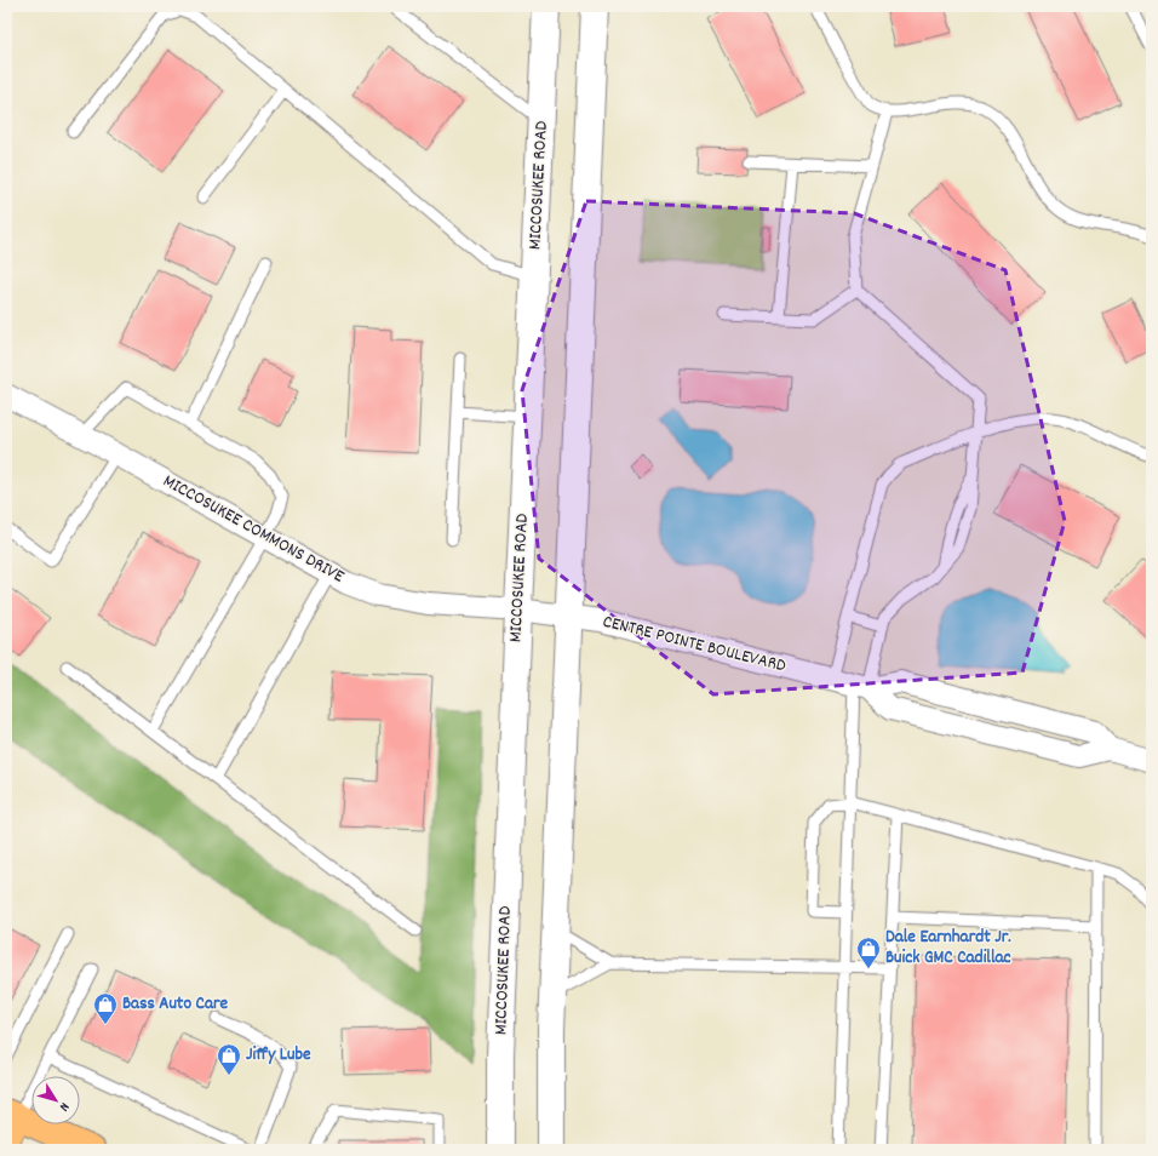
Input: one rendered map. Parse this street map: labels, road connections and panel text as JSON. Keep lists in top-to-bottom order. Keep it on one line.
{"streets":{"street":["MICCOSUKEE ROAD","MICCOSUKEE COMMONS DRIVE","CENTRE POINTE BOULEVARD"]},"crossings":[["MICCOSUKEE ROAD","MICCOSUKEE COMMONS DRIVE"],["MICCOSUKEE ROAD","CENTRE POINTE BOULEVARD"],["MICCOSUKEE COMMONS DRIVE","CENTRE POINTE BOULEVARD"]],"places":{"shop":["Dale Earnhardt Jr. Buick GMC Cadillac","Bass Auto Care","Jiffy Lube"]},"north":"bottom right"}
